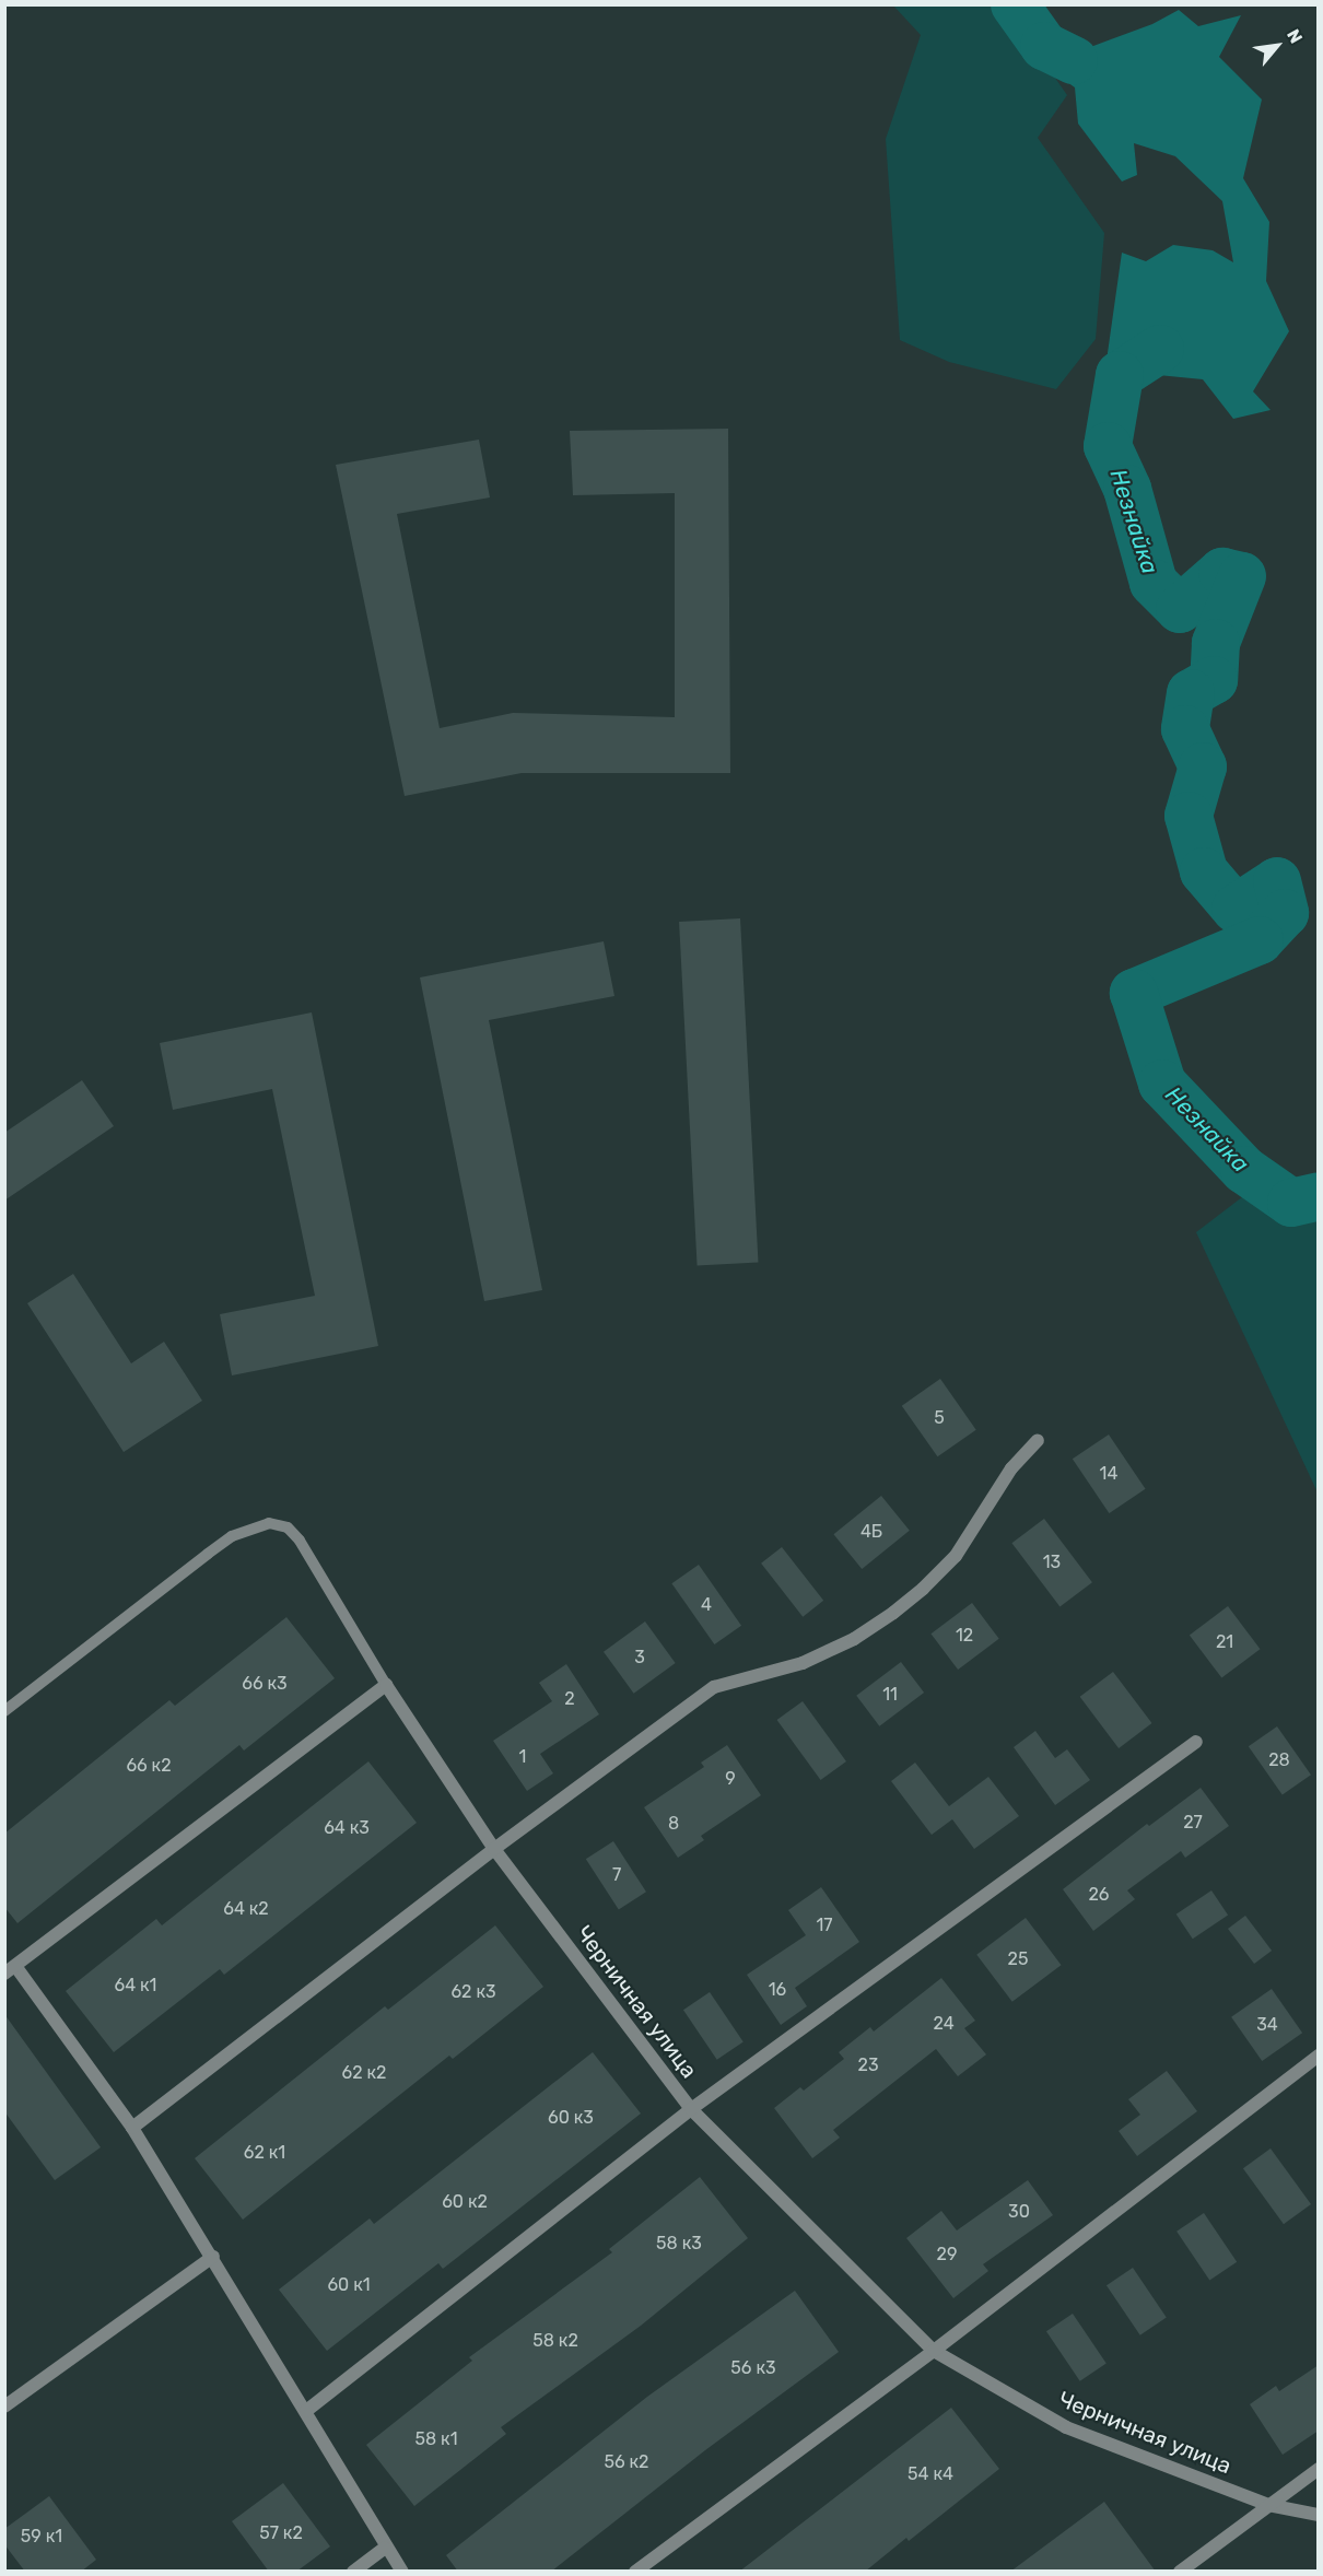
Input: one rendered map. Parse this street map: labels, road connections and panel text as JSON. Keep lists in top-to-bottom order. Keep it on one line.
{"streets":{"street":["Черничная улица"]},"water":["Незнайка"],"house_numbers":["5","14","4Б","13","4","12","21","3","66 к3","11","2","1","28","66 к2","9","27","8","64 к3","7","26","64 к2","17","25","64 к1","16","62 к3","24","34","23","62 к2","60 к3","62 к1","60 к2","30","58 к3","29","60 к1","58 к2","56 к3","58 к1","56 к2","54 к4","57 к2","59 к1"],"north":"top right"}
